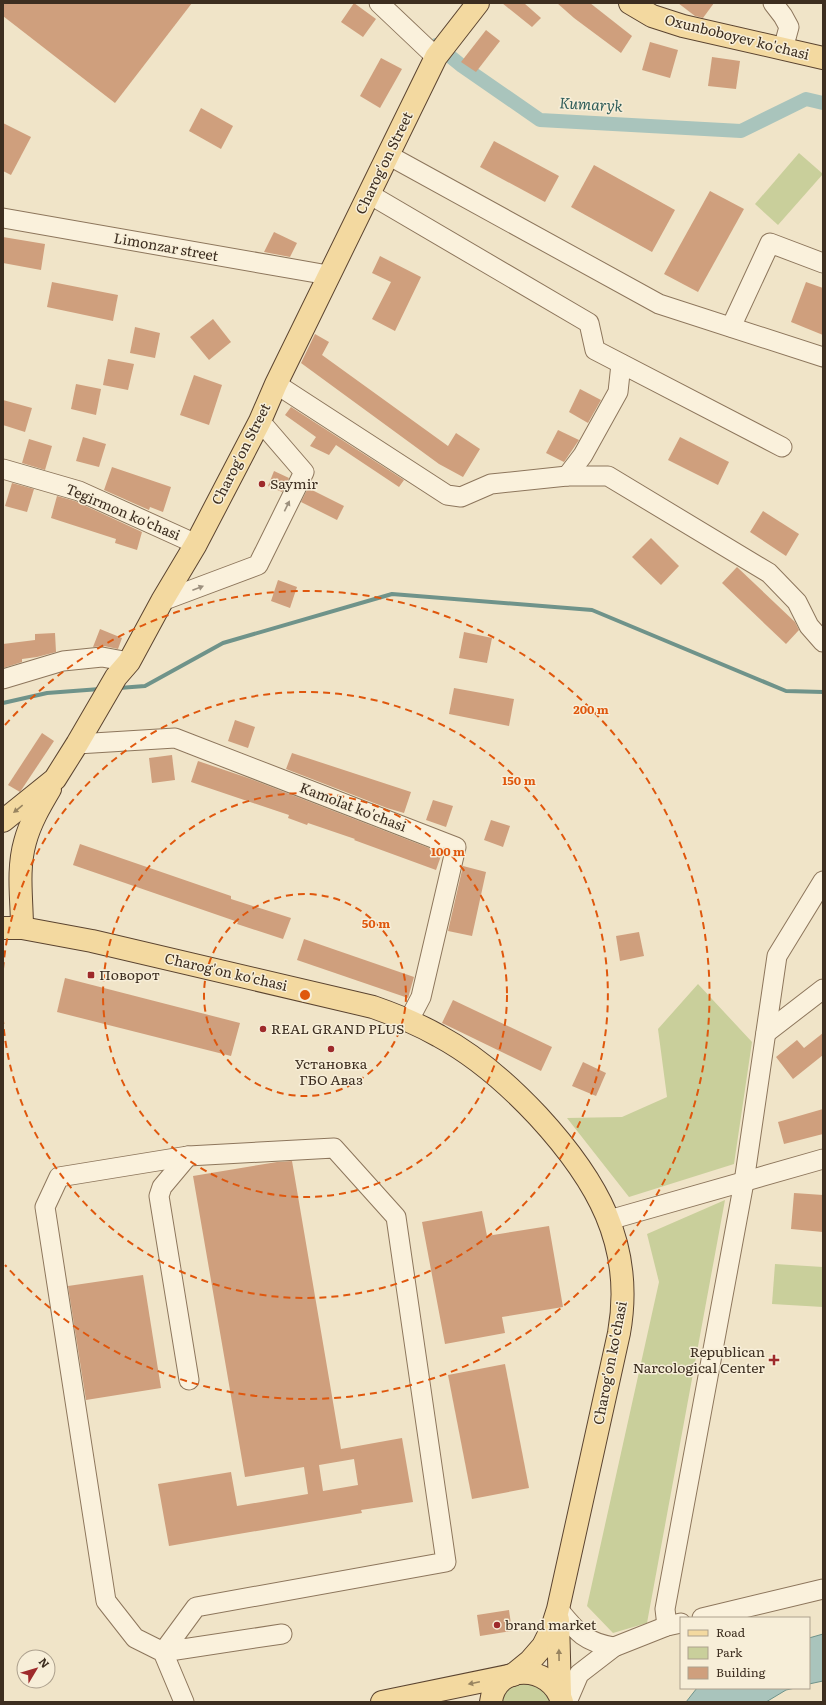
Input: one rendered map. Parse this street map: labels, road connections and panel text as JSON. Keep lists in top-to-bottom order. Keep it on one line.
{"streets":{"main road":["Oxunboboyev ko'chasi","Charog'on Street","Charog'on ko'chasi"],"street":["Limonzar street","Tegirmon ko'chasi","Kamolat ko'chasi"]},"crossings":[["Charog'on Street","Limonzar street"],["Charog'on Street","Tegirmon ko'chasi"],["Charog'on Street","Kamolat ko'chasi"],["Kamolat ko'chasi","Charog'on ko'chasi"]],"water":["Kumaryk"],"places":{"other":["Saymir","REAL GRAND PLUS","Установка ГБО Аваз","brand market"],"transit":["Поворот"],"health":["Republican Narcological Center"]},"legend":["Road","Park","Building"],"north":"top right","rings":["200 m","150 m","100 m","50 m"]}
